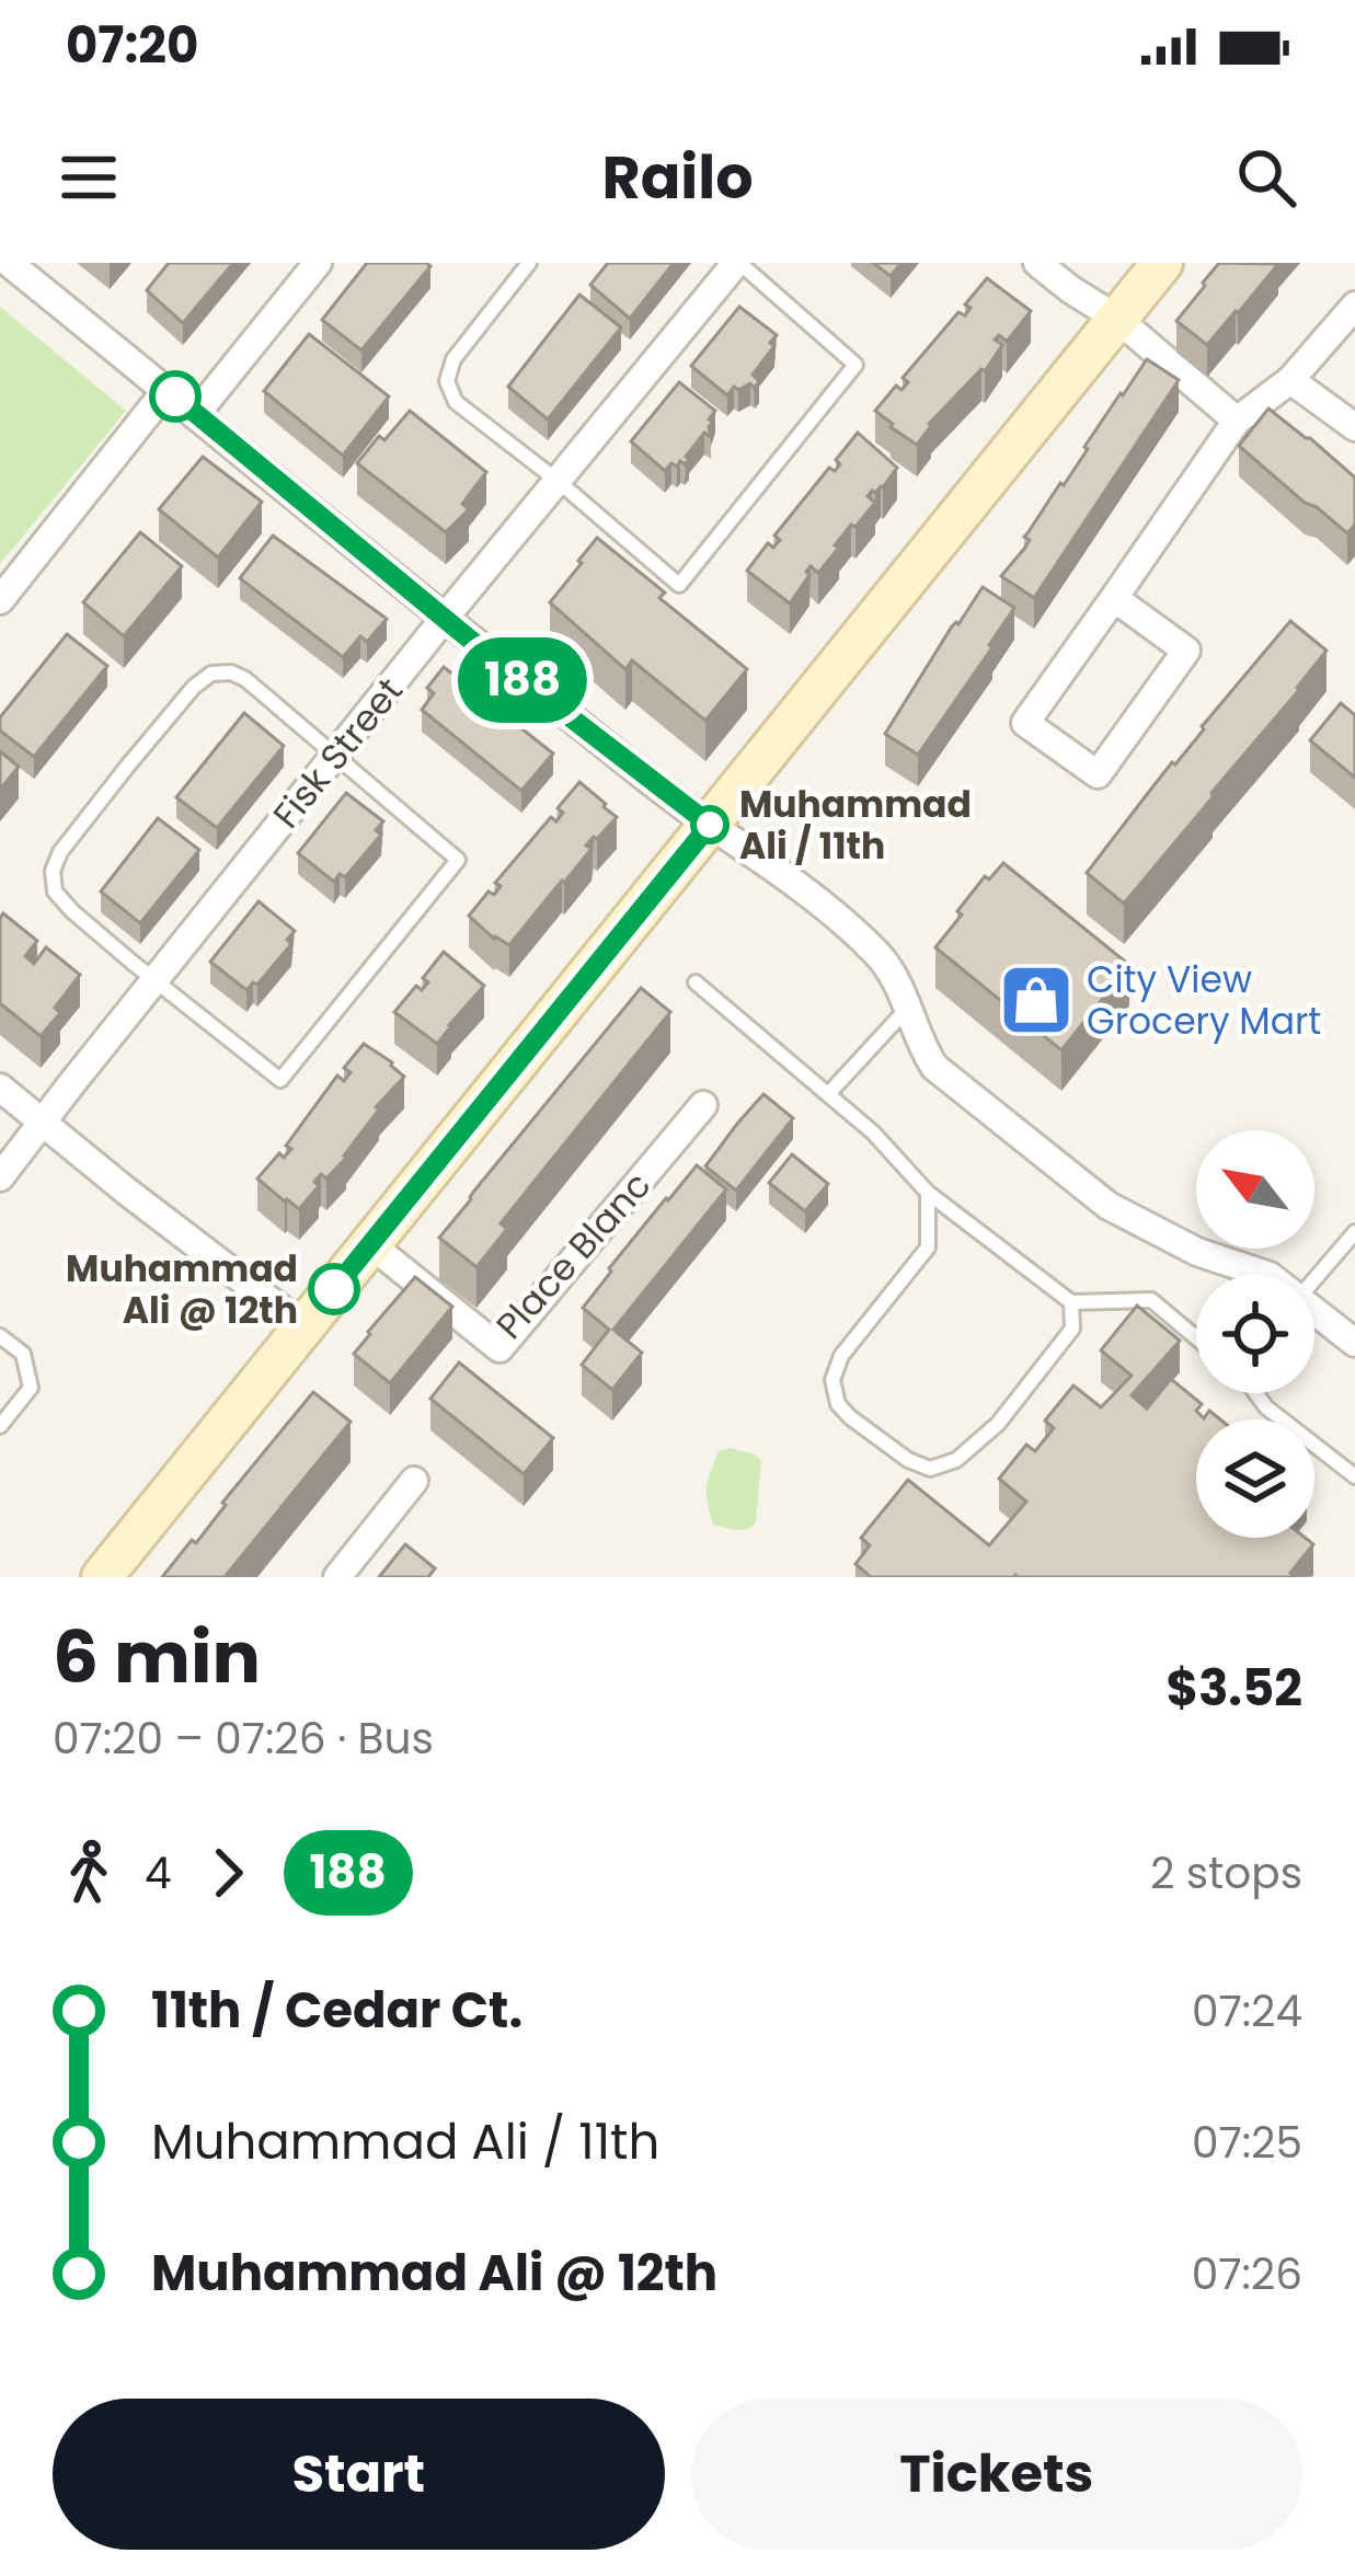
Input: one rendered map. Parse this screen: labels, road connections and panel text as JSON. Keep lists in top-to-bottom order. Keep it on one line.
{"streets":{"street":["Fisk Street","Place Blanc"]},"places":{"other":["Muhammad Ali / 11th","Muhammad Ali @ 12th"],"shop":["City View Grocery Mart"]},"lines":["bus line 188"],"north":"top left","page":{"status":"07:20","header":"Railo","on_map":"188","heading":["6 min","07:20 – 07:26 · Bus","$3.52"],"legs":["4","188","2 stops"],"list":[{"name":"11th / Cedar Ct.","value":"07:24"},{"name":"Muhammad Ali / 11th","value":"07:25"},{"name":"Muhammad Ali @ 12th","value":"07:26"}],"buttons":["Start","Tickets"]}}
